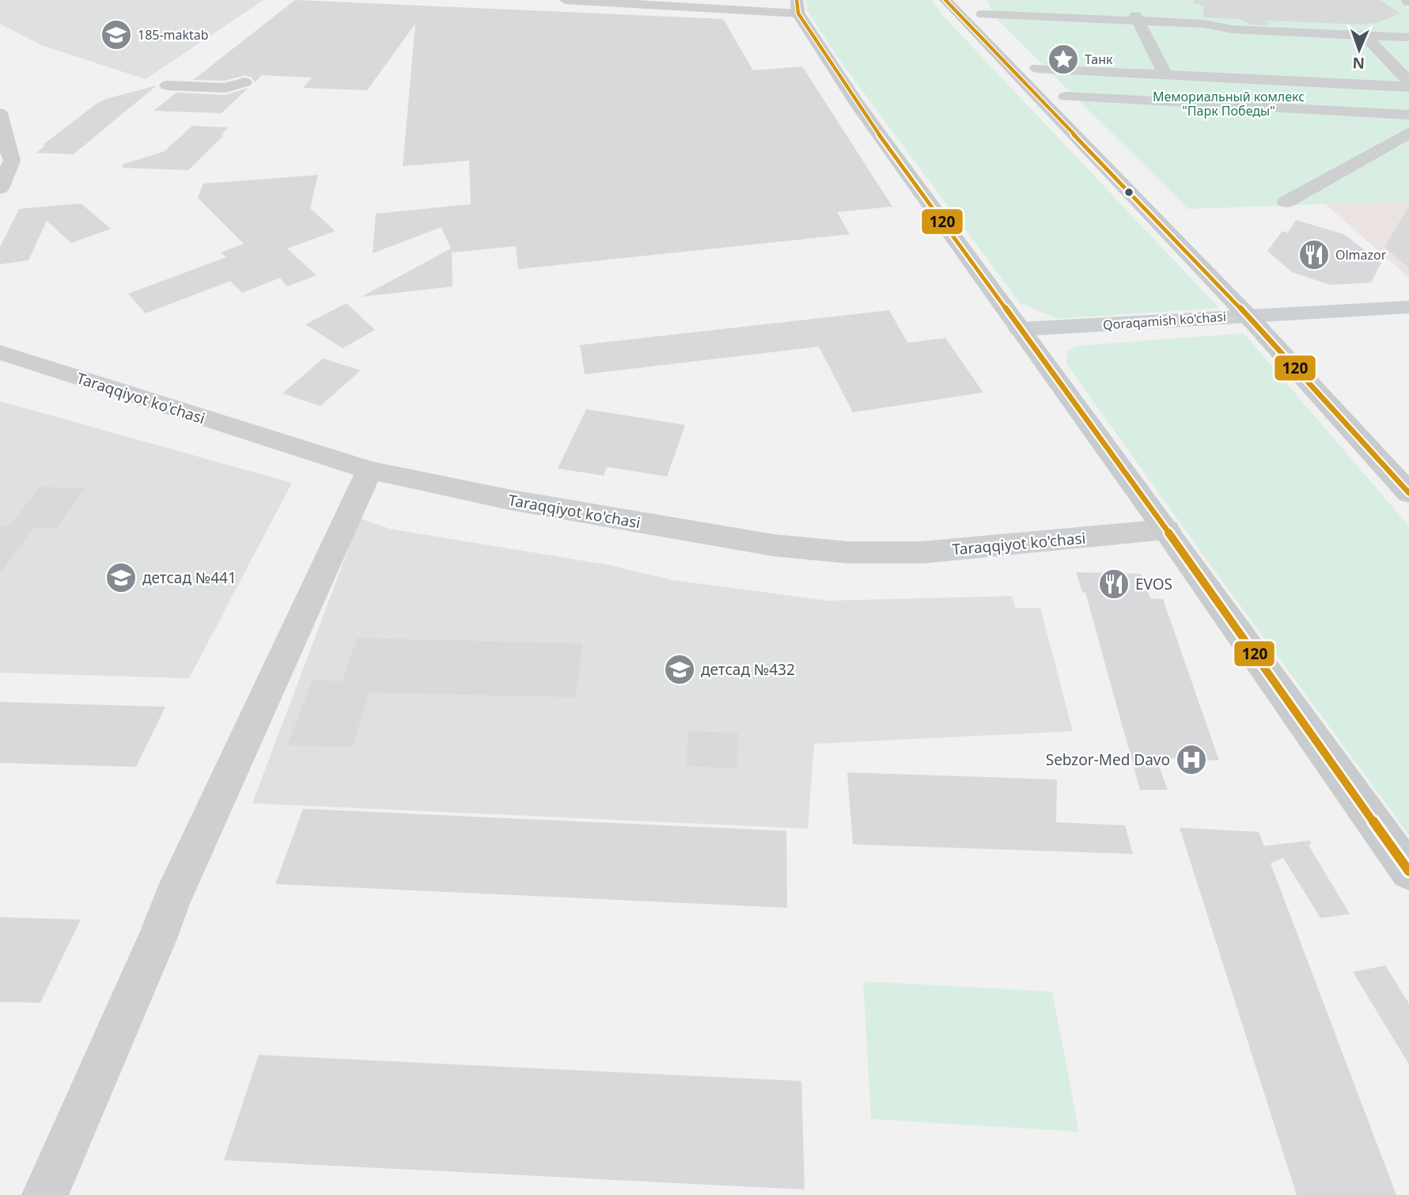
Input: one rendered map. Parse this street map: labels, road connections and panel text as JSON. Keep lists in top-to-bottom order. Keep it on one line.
{"streets":{"main road":["Qoraqamish ko'chasi"],"street":["Taraqqiyot ko'chasi"]},"parks":["Мемориальный комлекс \"Парк Победы\""],"places":{"school or university":["185-maktab","детсад №441","детсад №432"],"place":["Танк"],"restaurant":["Olmazor","EVOS"],"hospital":["Sebzor-Med Davo"]},"lines":["transit line 120"],"north":"bottom"}
